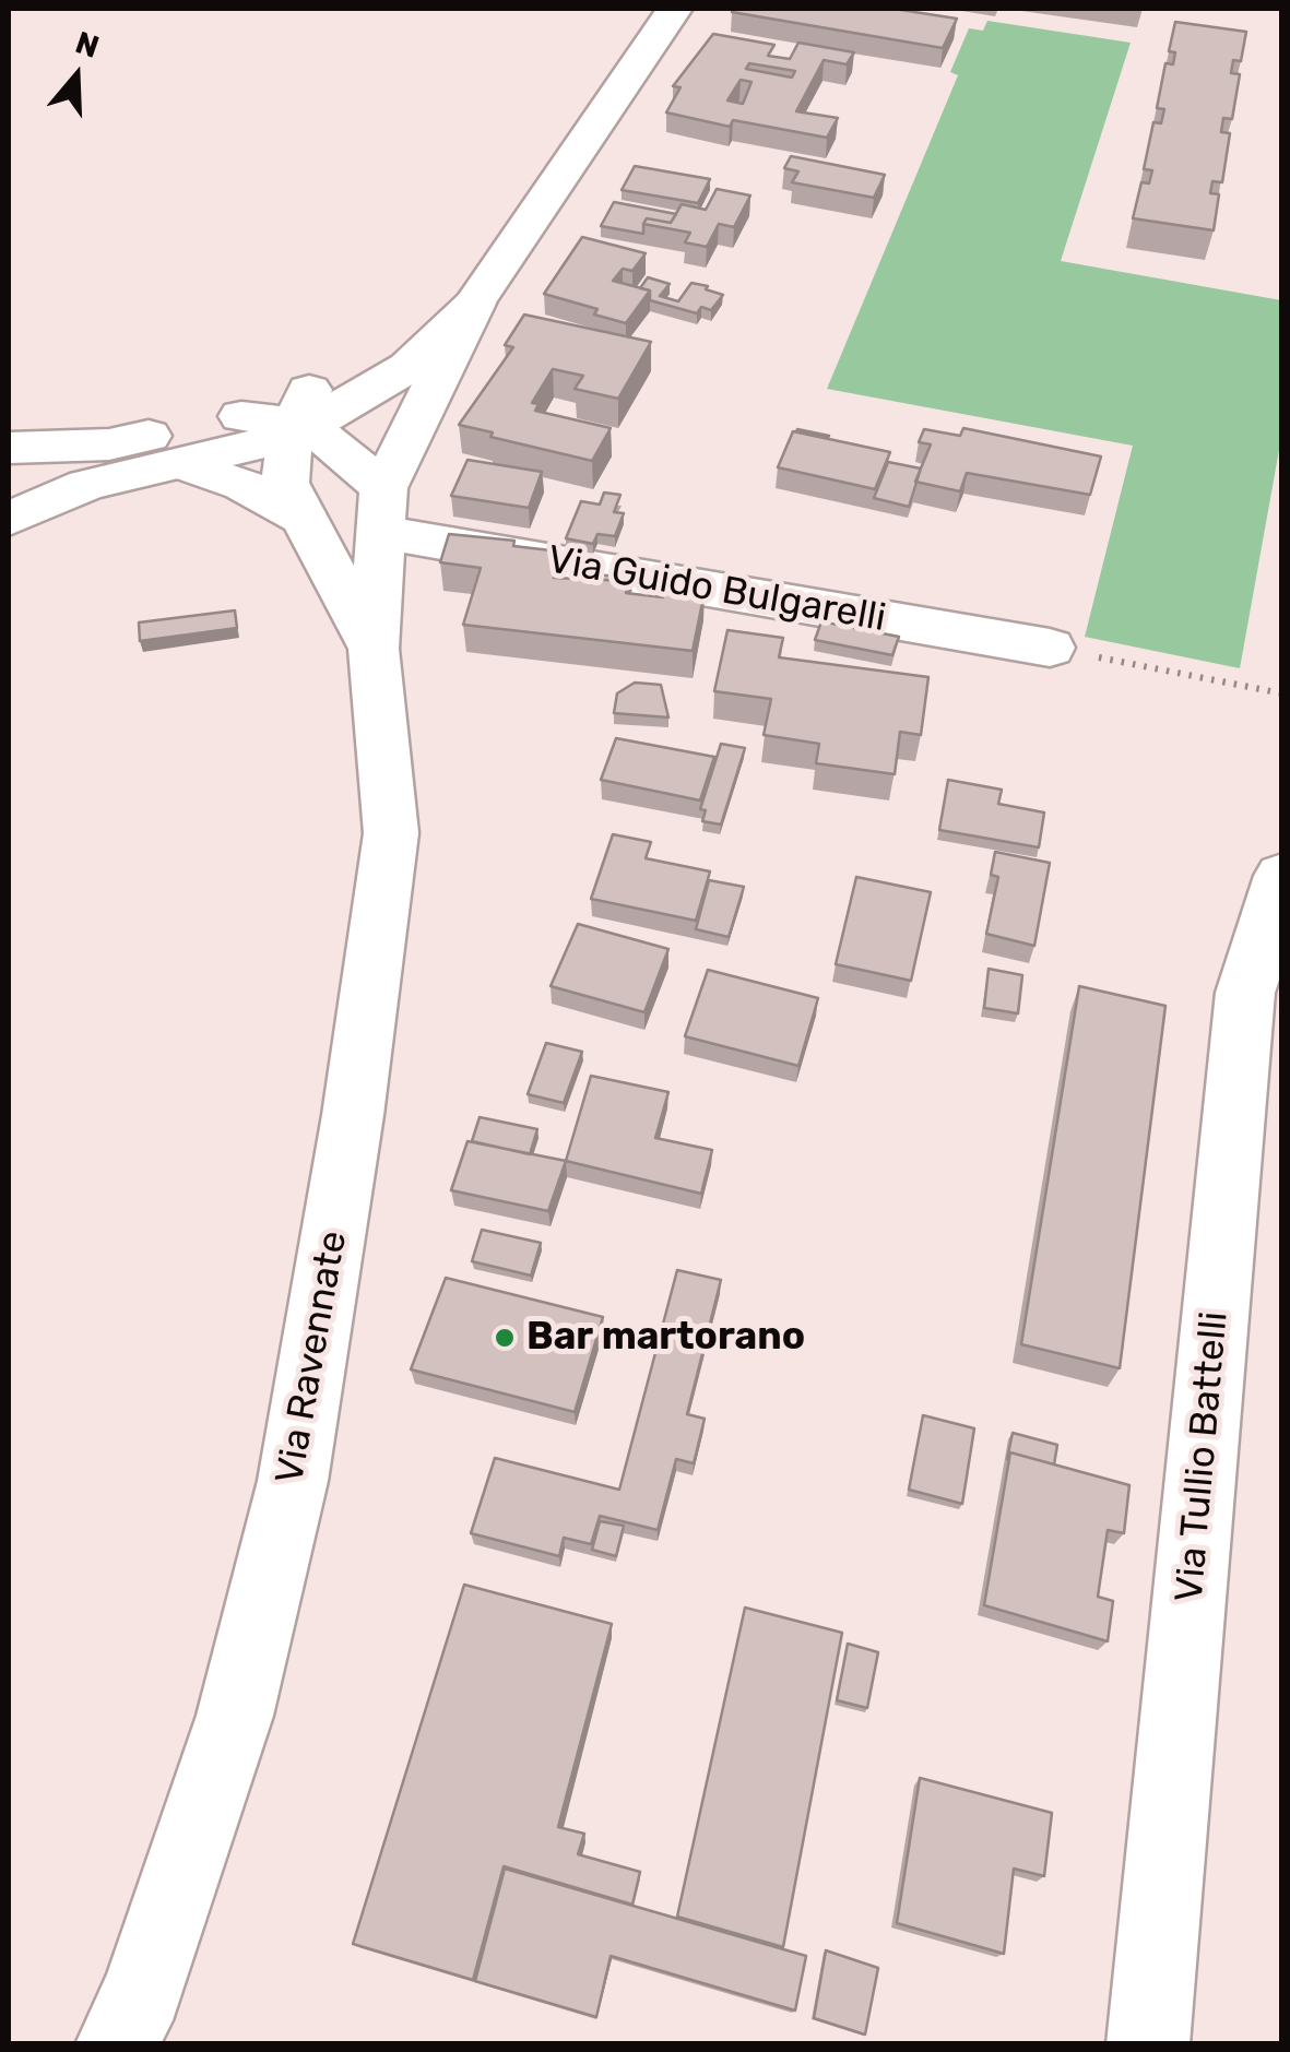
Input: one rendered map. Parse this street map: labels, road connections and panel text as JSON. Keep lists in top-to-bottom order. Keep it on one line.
{"streets":{"street":["Via Guido Bulgarelli","Via Ravennate","Via Tullio Battelli"]},"crossings":[["Via Guido Bulgarelli","Via Ravennate"]],"places":["Bar martorano"],"north":"top"}
